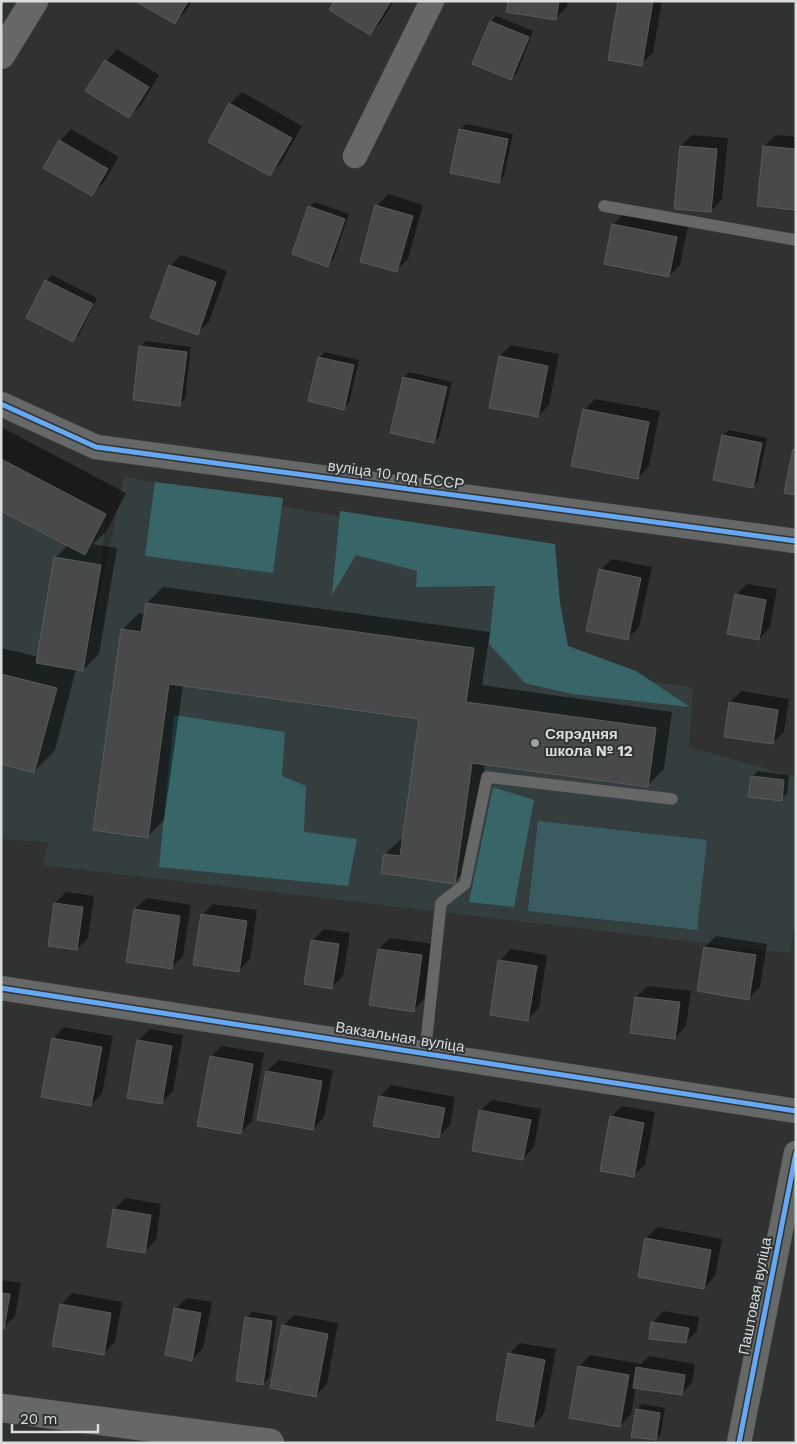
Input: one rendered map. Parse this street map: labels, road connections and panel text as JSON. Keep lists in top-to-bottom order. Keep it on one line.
{"streets":{"street":["вуліца 10 год БССР","Вакзальная вуліца","Паштовая вуліца"]},"places":["Сярэдняя школа № 12"],"scale_bar":"20 m"}
